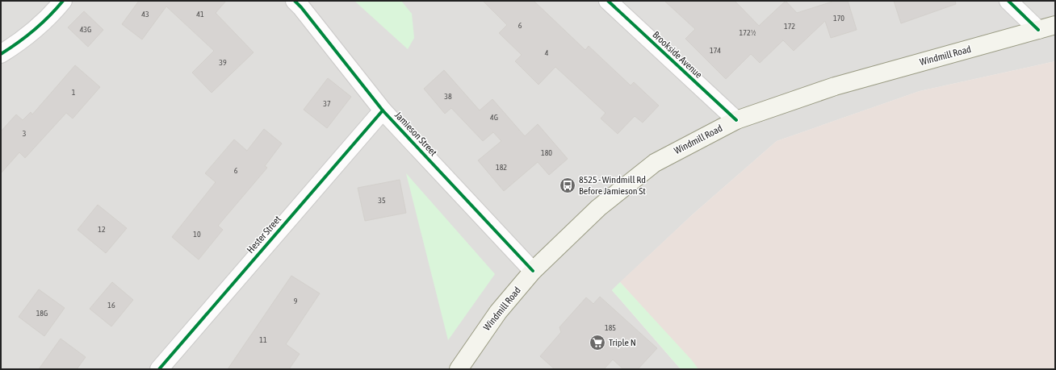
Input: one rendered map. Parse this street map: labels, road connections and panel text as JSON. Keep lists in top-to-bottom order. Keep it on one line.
{"streets":{"main road":["Windmill Road"],"street":["Brookside Avenue","Jamieson Street","Hester Street"]},"crossings":[["Brookside Avenue","Windmill Road"],["Windmill Road","Jamieson Street"],["Jamieson Street","Hester Street"]],"places":{"bus stop":["8525 - Windmill Rd Before Jamieson St"],"supermarket":["Triple N"]},"house_numbers":["43","41","170","6","172","43G","172½","174","4","39","1","38","37","4G","3","180","182","6","35","12","10","9","16","18G","185","11"]}
